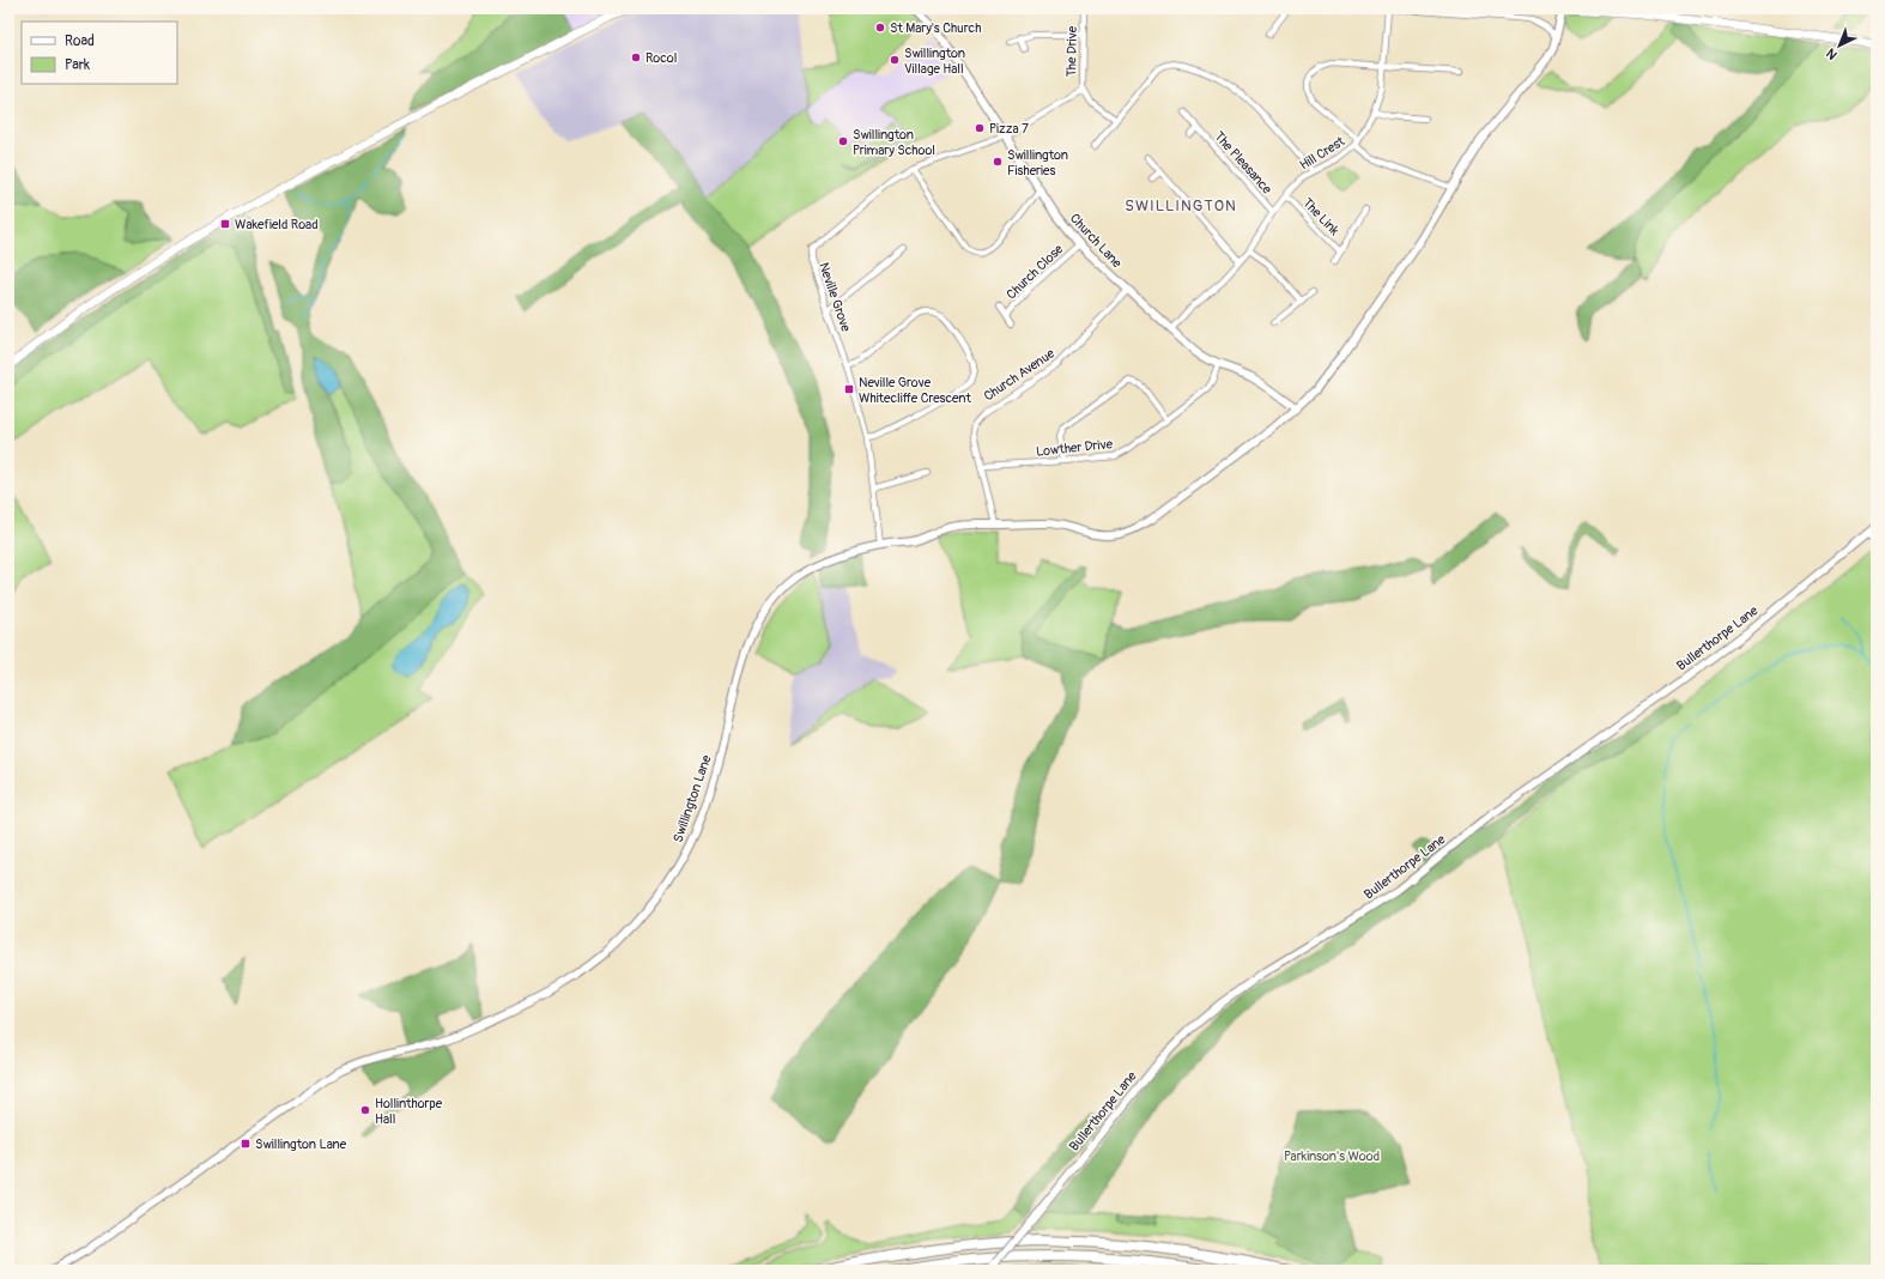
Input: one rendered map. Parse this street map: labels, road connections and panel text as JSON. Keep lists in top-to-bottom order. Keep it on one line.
{"streets":{"street":["The Drive","Hill Crest","The Pleasance","The Link","Church Lane","Church Close","Neville Grove","Church Avenue","Lowther Drive","Bullerthorpe Lane","Swillington Lane"]},"crossings":[["The Drive","Church Lane"],["The Drive","Neville Grove"],["Hill Crest","The Pleasance"],["Hill Crest","The Link"],["Hill Crest","Church Lane"],["Church Lane","Church Close"],["Church Lane","Neville Grove"],["Church Lane","Church Avenue"],["Church Lane","Lowther Drive"],["Church Lane","Swillington Lane"],["Neville Grove","Swillington Lane"],["Church Avenue","Lowther Drive"],["Church Avenue","Swillington Lane"]],"districts":["SWILLINGTON"],"parks":["Parkinson's Wood"],"places":{"other":["St Mary's Church","Rocol","Swillington Village Hall","Pizza 7","Swillington Primary School","Swillington Fisheries","Hollinthorpe Hall"],"transit":["Wakefield Road","Neville Grove Whitecliffe Crescent","Swillington Lane"]},"legend":["Road","Park"],"north":"bottom left"}
